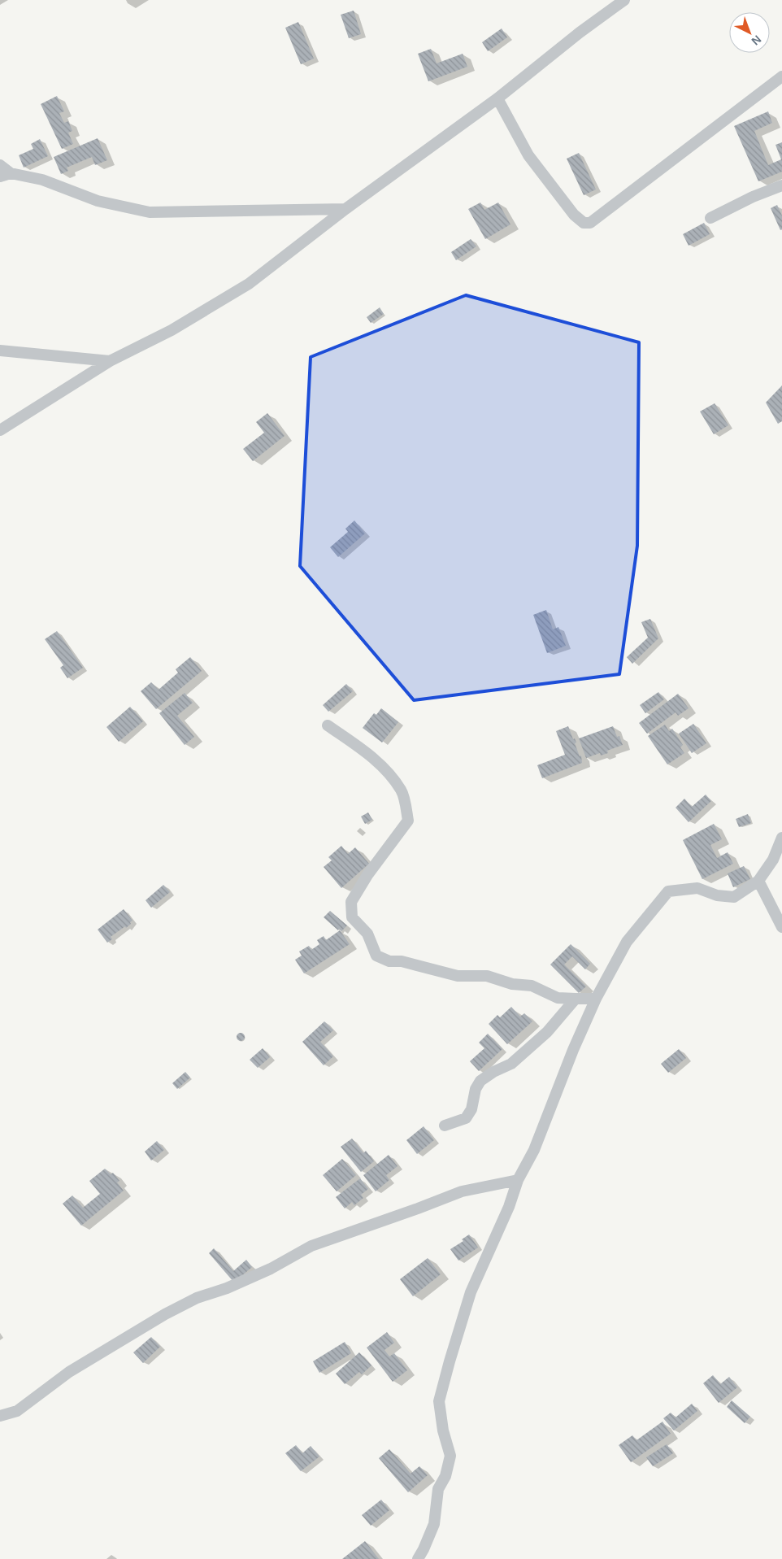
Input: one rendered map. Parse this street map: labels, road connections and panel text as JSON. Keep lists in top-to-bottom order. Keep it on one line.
{"north":"bottom right"}
